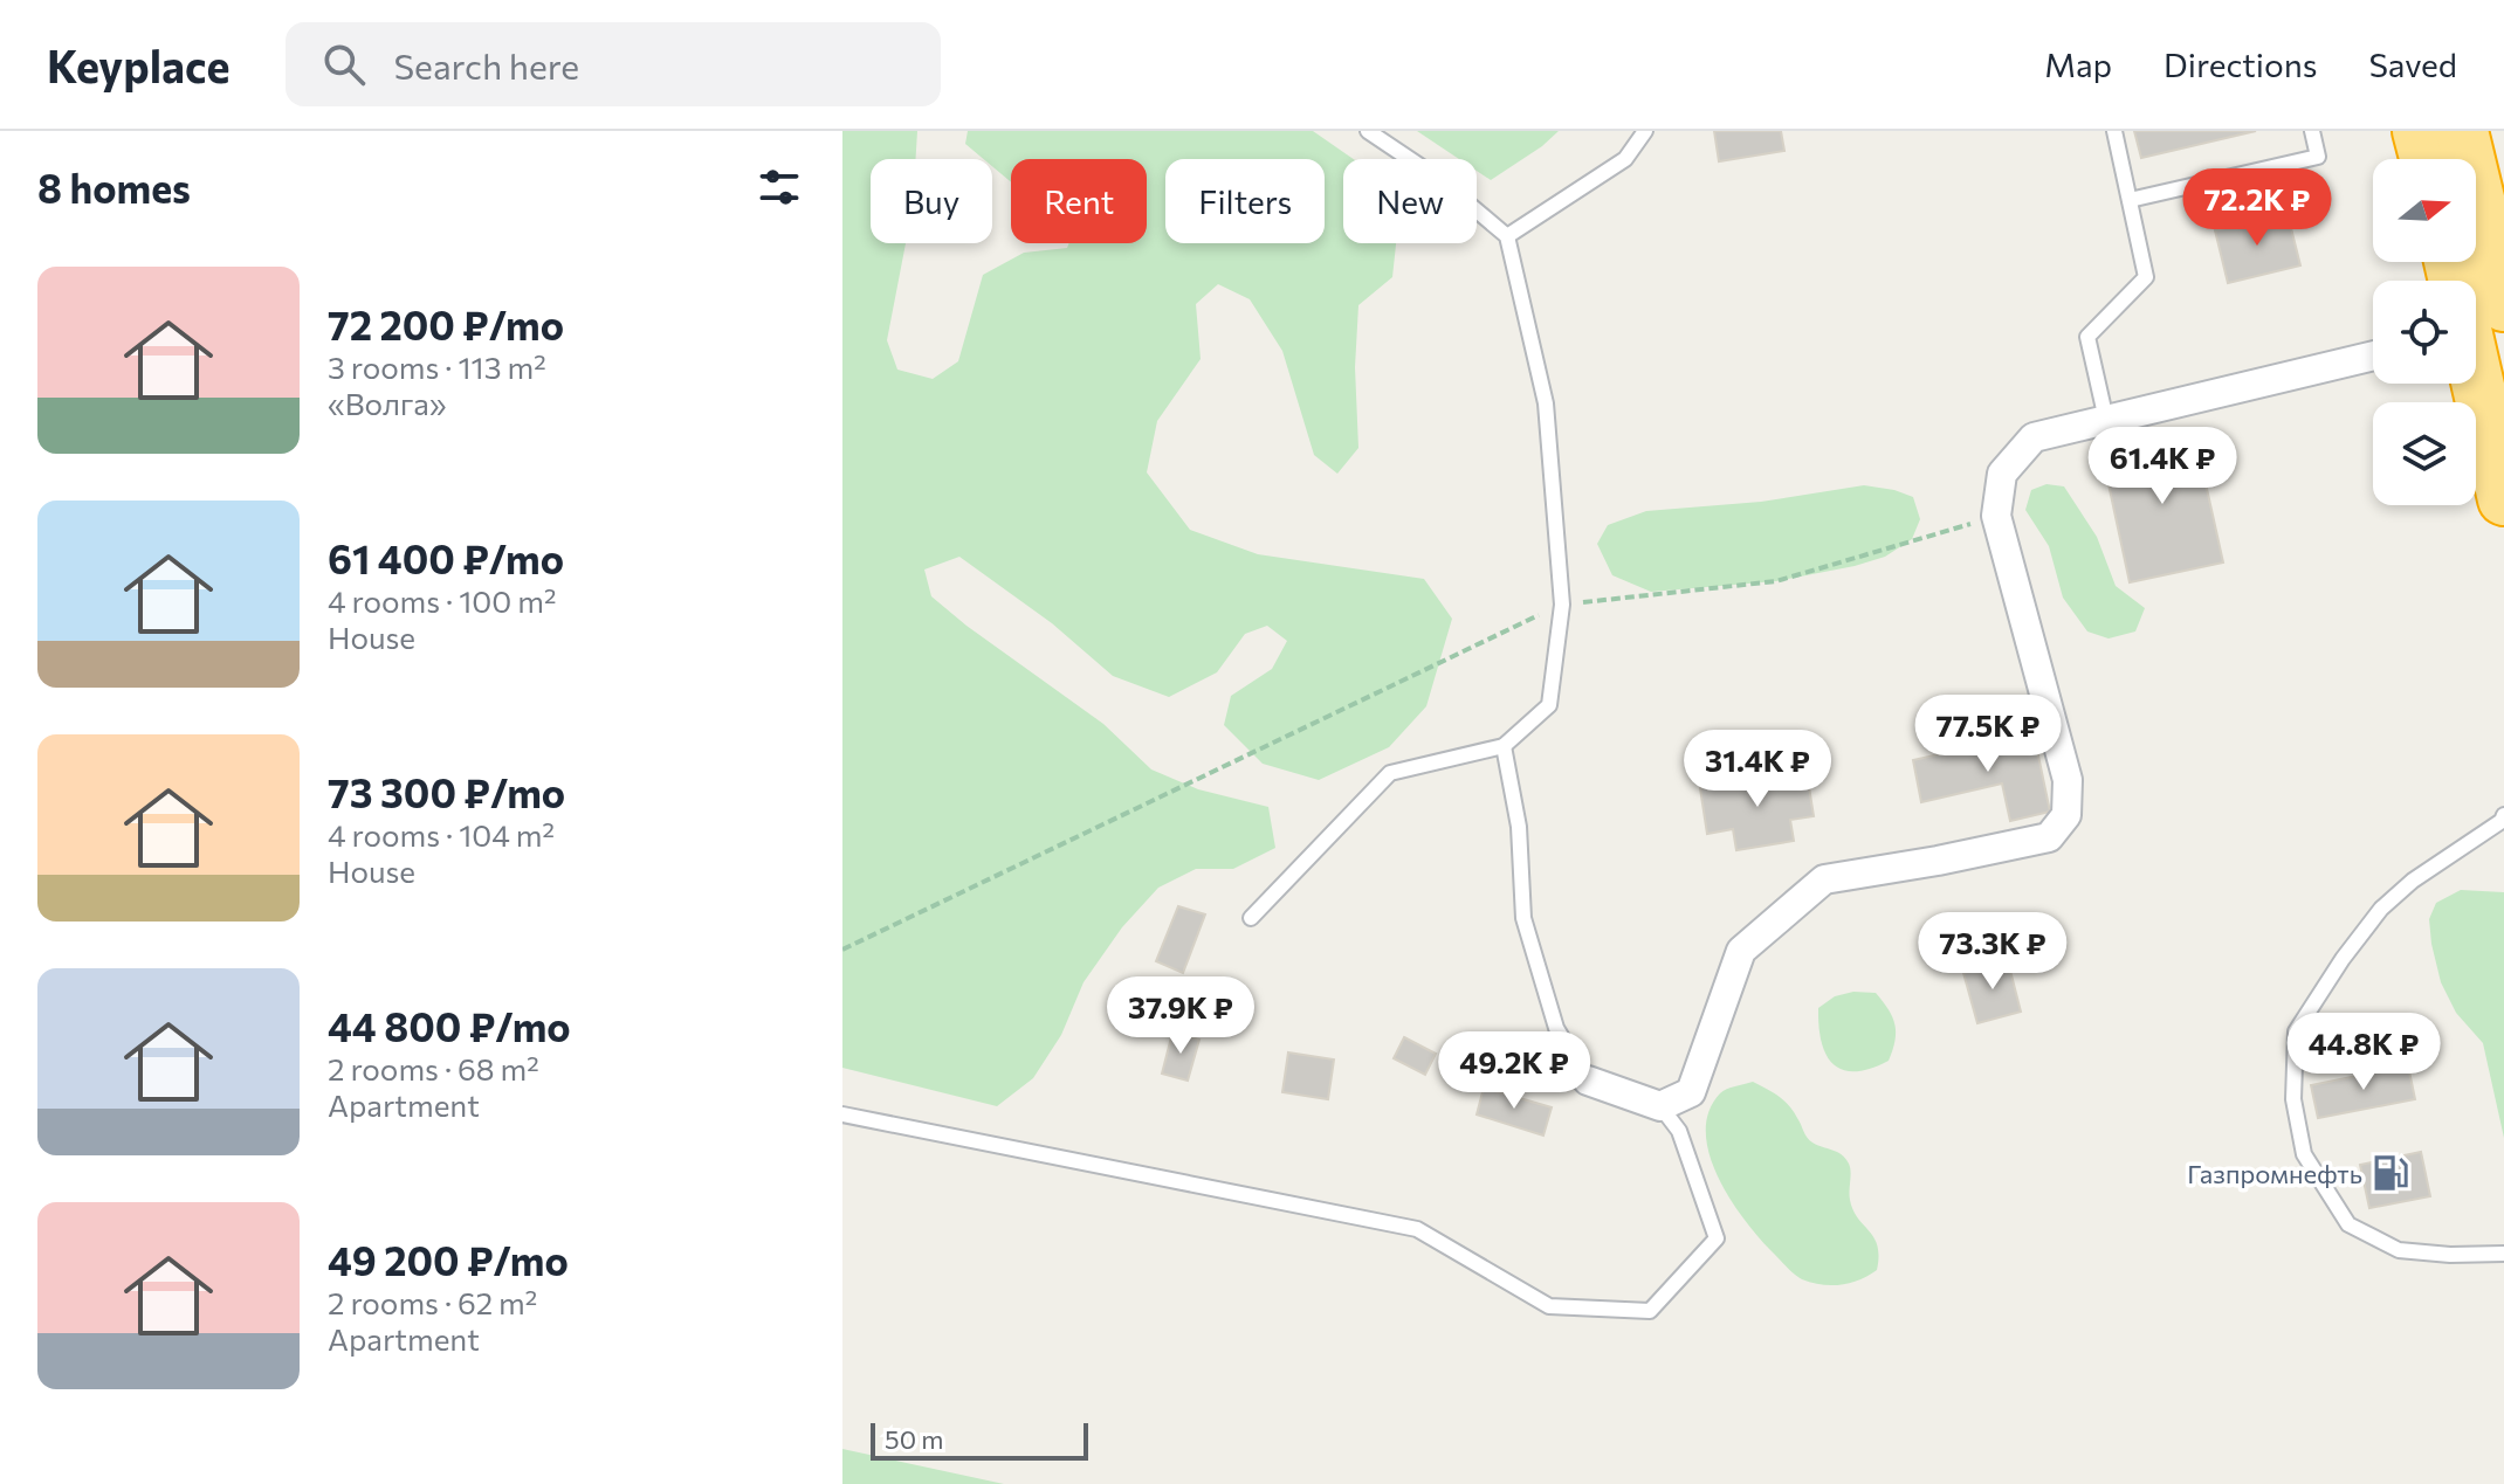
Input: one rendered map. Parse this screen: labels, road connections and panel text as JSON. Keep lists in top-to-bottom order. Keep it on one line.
{"places":{"fuel station":["Газпромнефть"]},"scale_bar":"50 m","north":"right","page":{"header":"Keyplace","search":"Search here","nav":["Map","Directions","Saved"],"heading":"8 homes","chip":["Buy","Rent","Filters","New"],"price":["72.2K ₽","61.4K ₽","77.5K ₽","31.4K ₽","73.3K ₽","37.9K ₽","44.8K ₽","49.2K ₽"],"list":[{"name":"72 200 ₽/mo","note":"3 rooms · 113 m² · «Волга»"},{"name":"61 400 ₽/mo","note":"4 rooms · 100 m² · House"},{"name":"73 300 ₽/mo","note":"4 rooms · 104 m² · House"},{"name":"44 800 ₽/mo","note":"2 rooms · 68 m² · Apartment"},{"name":"49 200 ₽/mo","note":"2 rooms · 62 m² · Apartment"}],"scale":"50 m"}}
